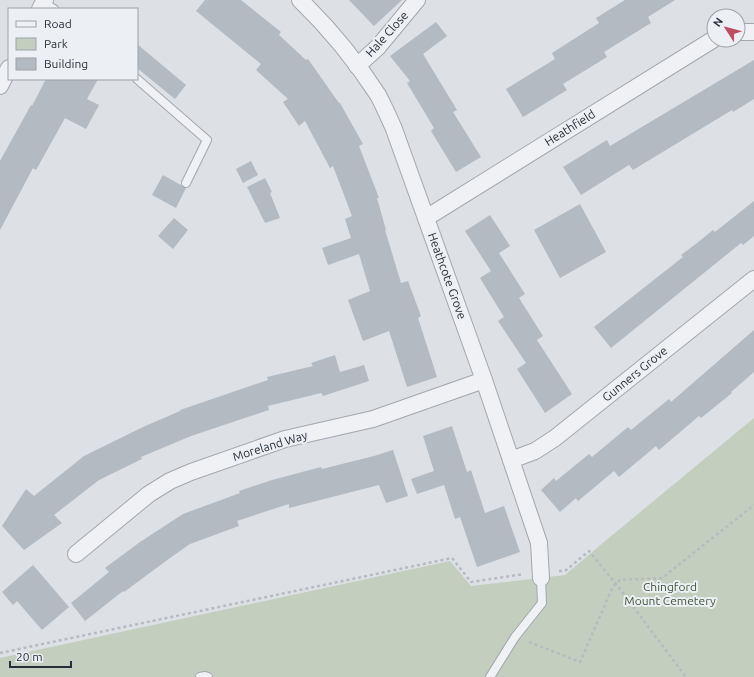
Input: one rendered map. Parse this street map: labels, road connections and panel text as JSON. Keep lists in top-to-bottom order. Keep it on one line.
{"streets":{"street":["Hale Close","Heathfield","Heathcote Grove","Gunners Grove","Moreland Way"]},"crossings":[["Hale Close","Heathcote Grove"],["Heathfield","Heathcote Grove"],["Heathcote Grove","Gunners Grove"],["Heathcote Grove","Moreland Way"]],"parks":["Chingford Mount Cemetery"],"legend":["Road","Park","Building"],"scale_bar":"20 m","north":"top left"}
